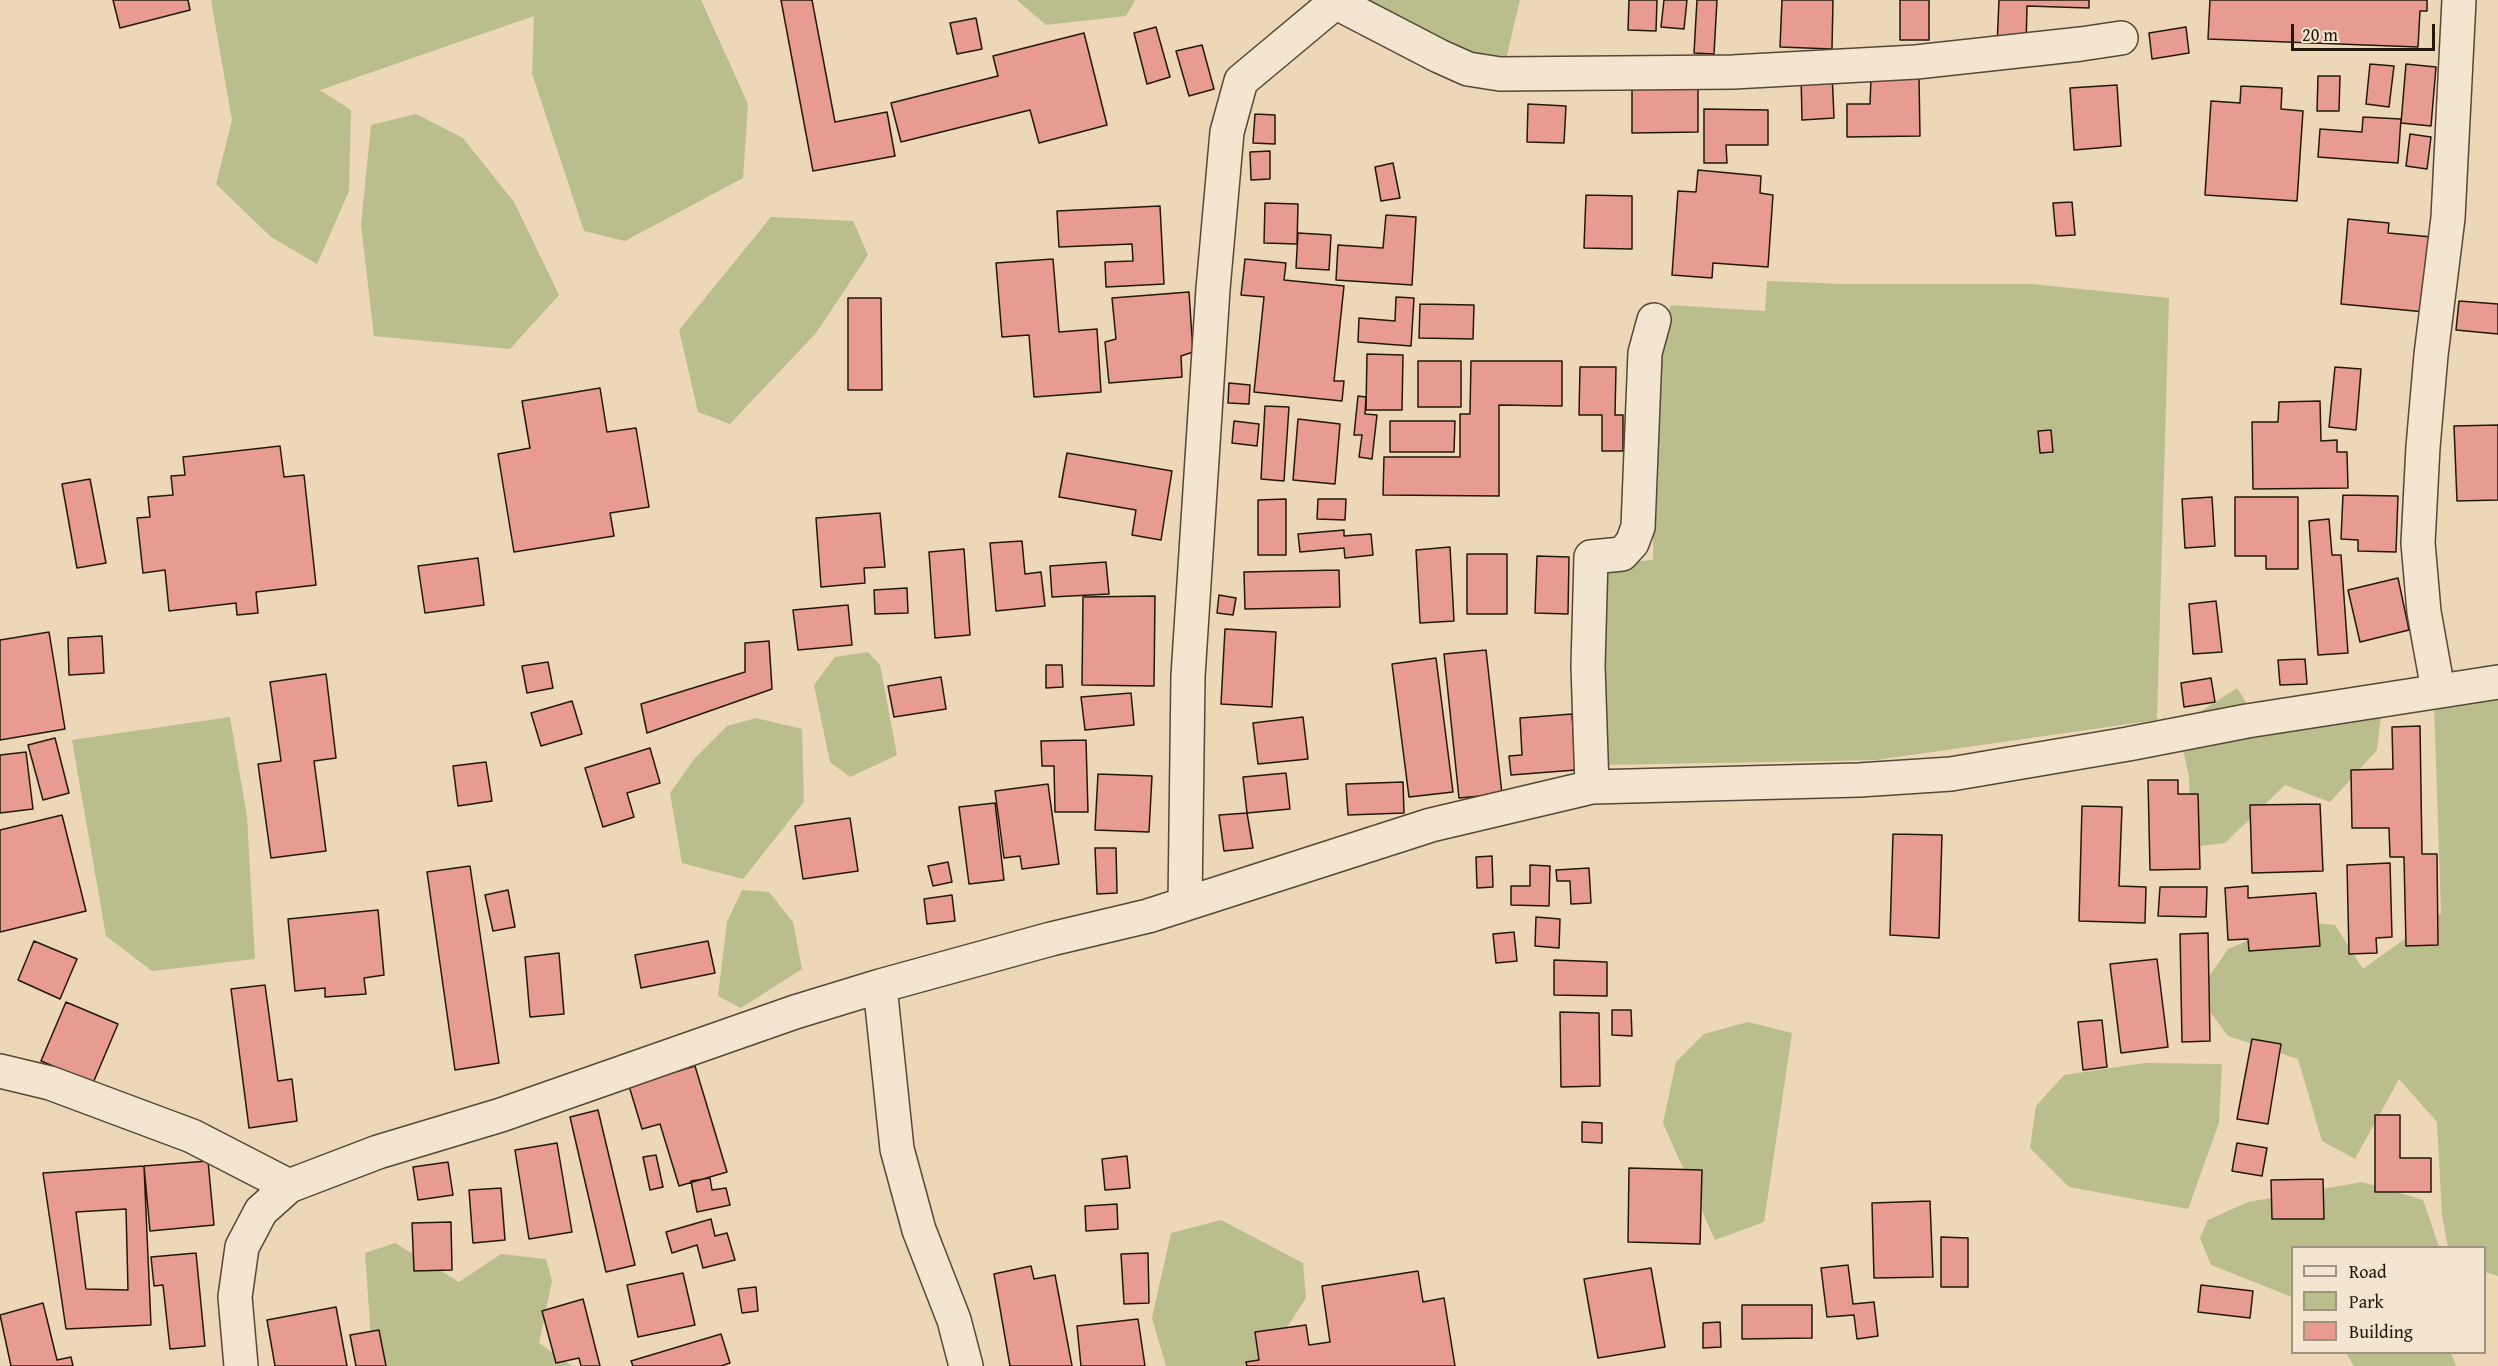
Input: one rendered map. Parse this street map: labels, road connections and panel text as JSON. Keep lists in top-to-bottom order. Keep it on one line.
{"legend":["Road","Park","Building"],"scale_bar":"20 m"}
